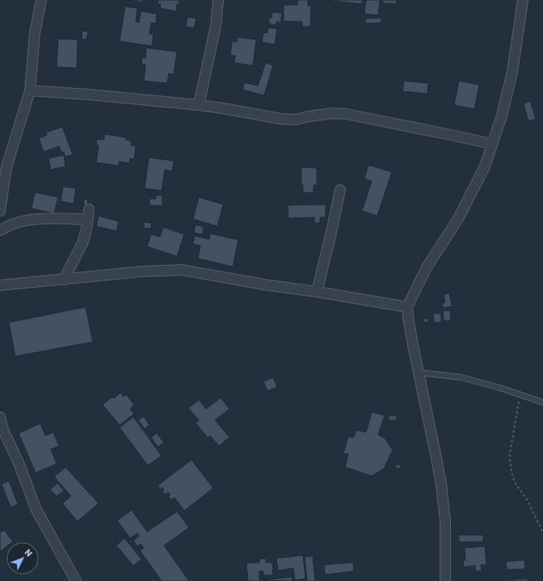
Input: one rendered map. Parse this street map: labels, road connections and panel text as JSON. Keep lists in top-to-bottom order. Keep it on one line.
{"north":"top right"}
